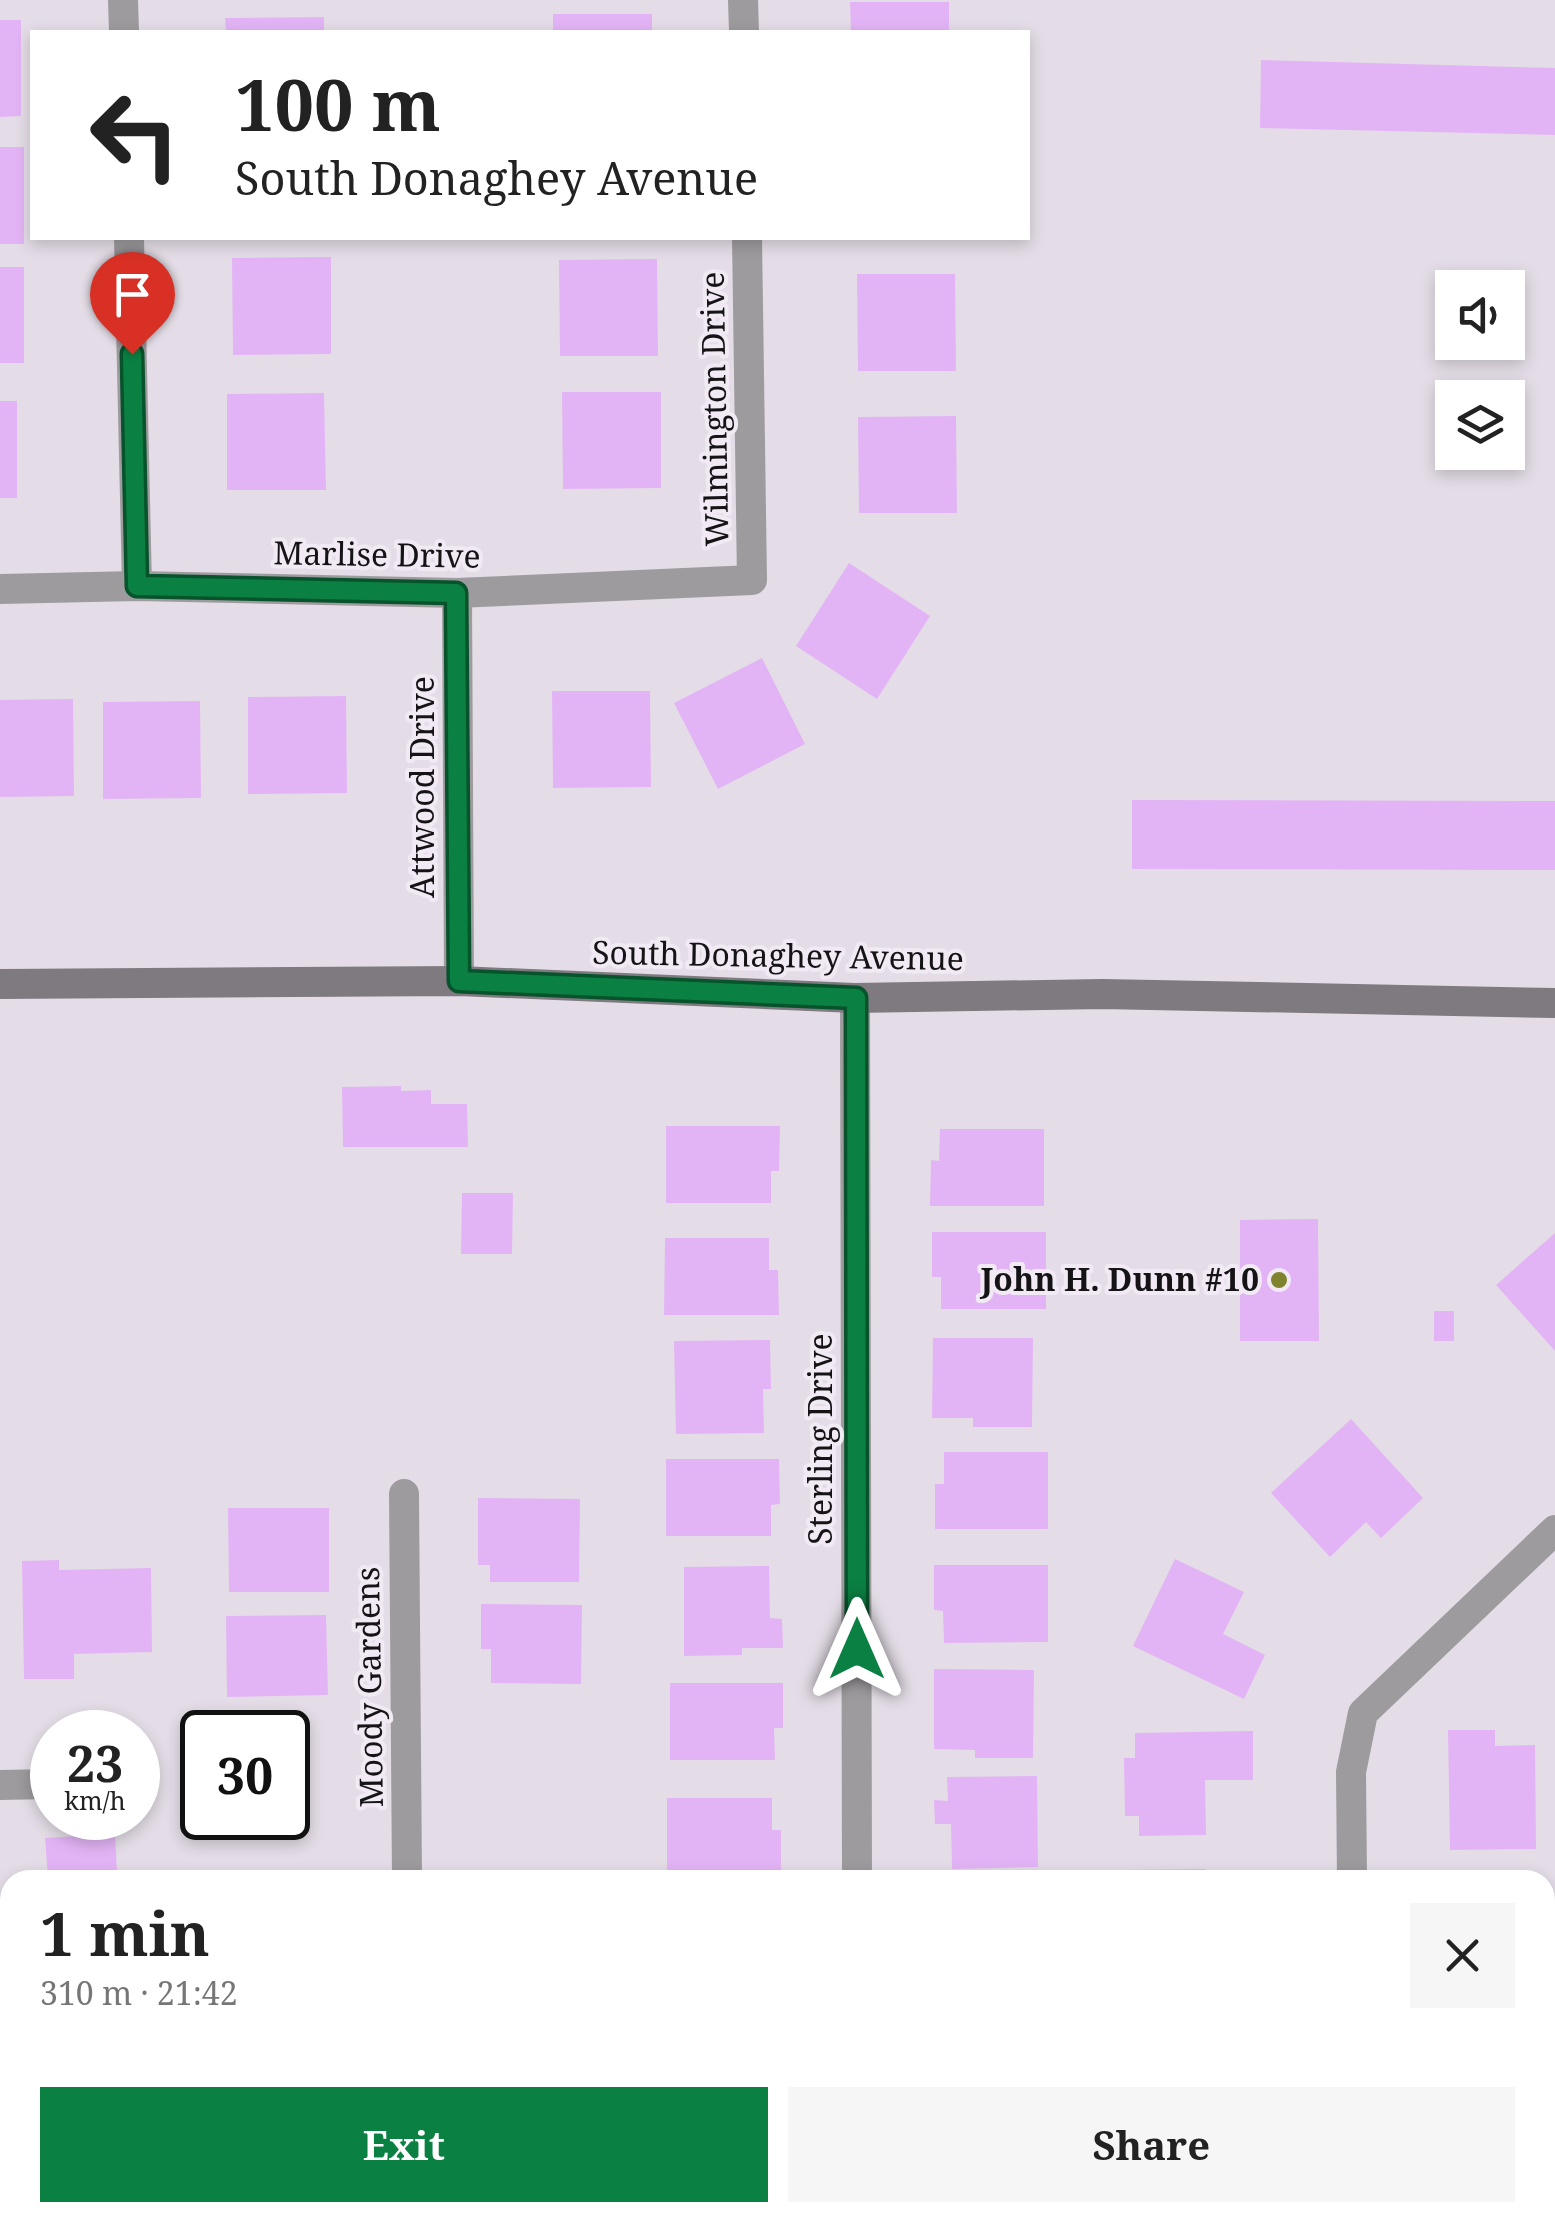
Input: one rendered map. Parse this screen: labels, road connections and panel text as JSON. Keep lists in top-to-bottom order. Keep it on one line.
{"streets":{"street":["Wilmington Drive","Marlise Drive","Attwood Drive","South Donaghey Avenue","Sterling Drive","Moody Gardens"]},"crossings":[["Wilmington Drive","Marlise Drive"],["Marlise Drive","Attwood Drive"],["Attwood Drive","South Donaghey Avenue"],["South Donaghey Avenue","Sterling Drive"]],"places":["John H. Dunn #10"],"page":{"turn":["100 m","South Donaghey Avenue"],"speed":"23 km/h","limit":"30","heading":["1 min","310 m · 21:42"],"buttons":["Exit","Share"]}}
